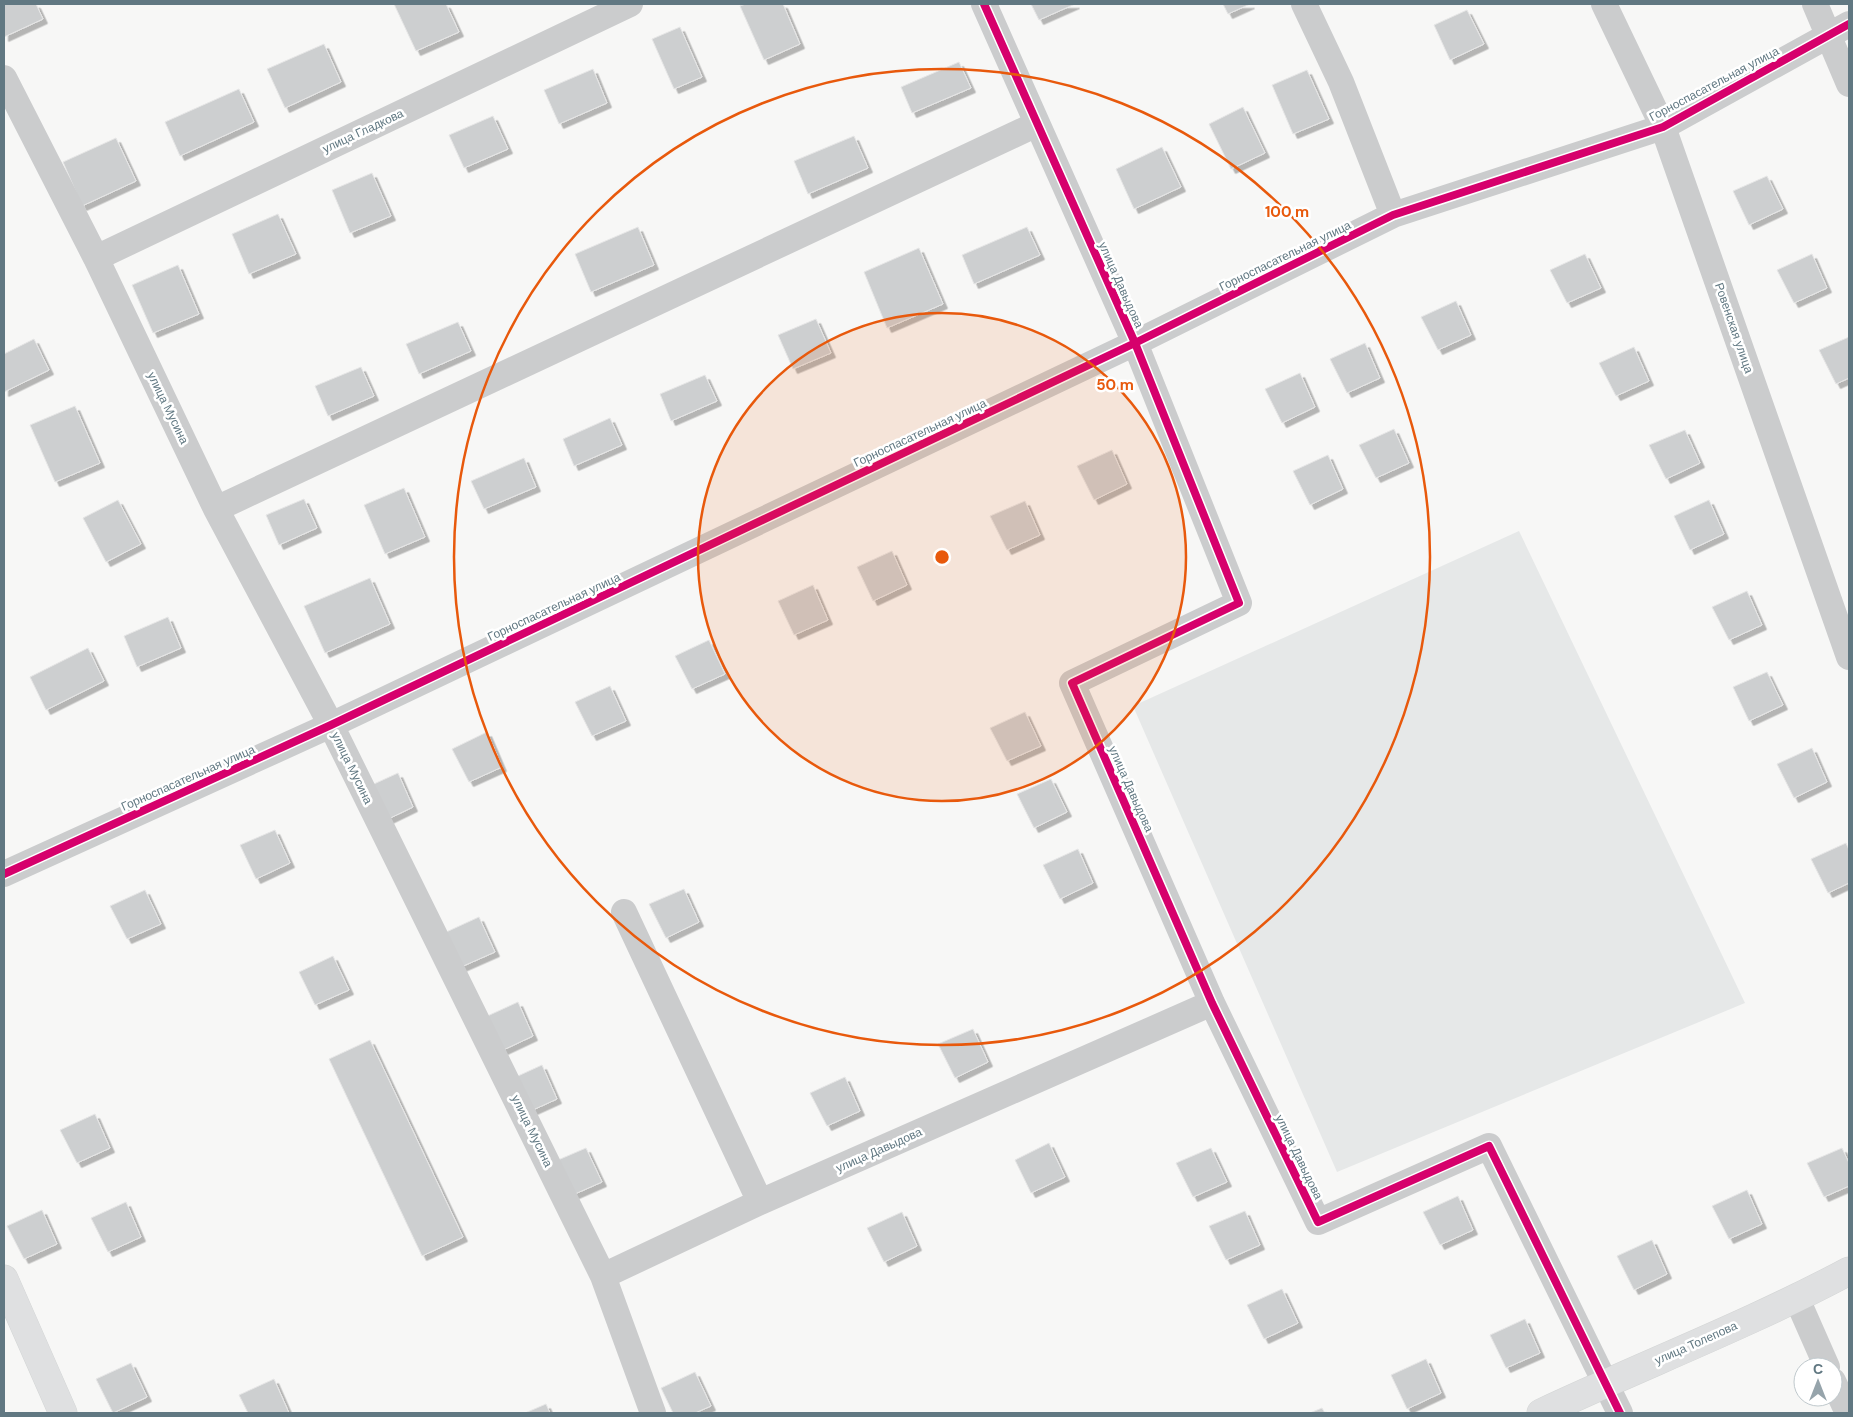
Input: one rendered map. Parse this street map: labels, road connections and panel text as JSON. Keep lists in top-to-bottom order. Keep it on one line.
{"streets":{"street":["Горноспасательная улица","улица Гладкова","улица Давыдова","Ровенская улица","улица Мусина","улица Толепова"]},"crossings":[["Горноспасательная улица","улица Давыдова"],["Горноспасательная улица","Ровенская улица"],["Горноспасательная улица","улица Мусина"],["улица Гладкова","улица Мусина"],["улица Давыдова","улица Мусина"],["улица Давыдова","улица Толепова"]],"north":"top","rings":["100 m","50 m"]}
